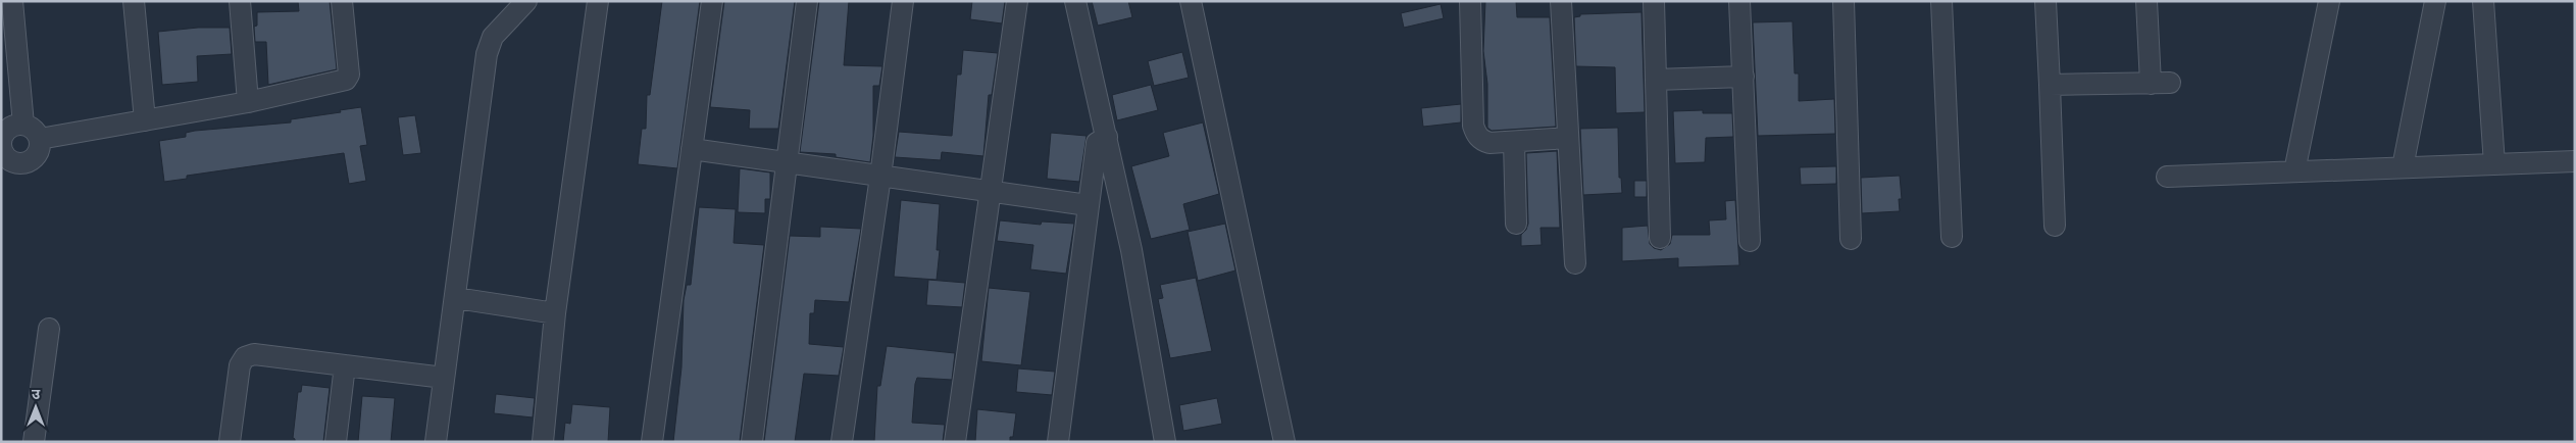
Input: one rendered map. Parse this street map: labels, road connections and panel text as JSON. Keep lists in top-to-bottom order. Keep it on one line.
{"north":"top"}
